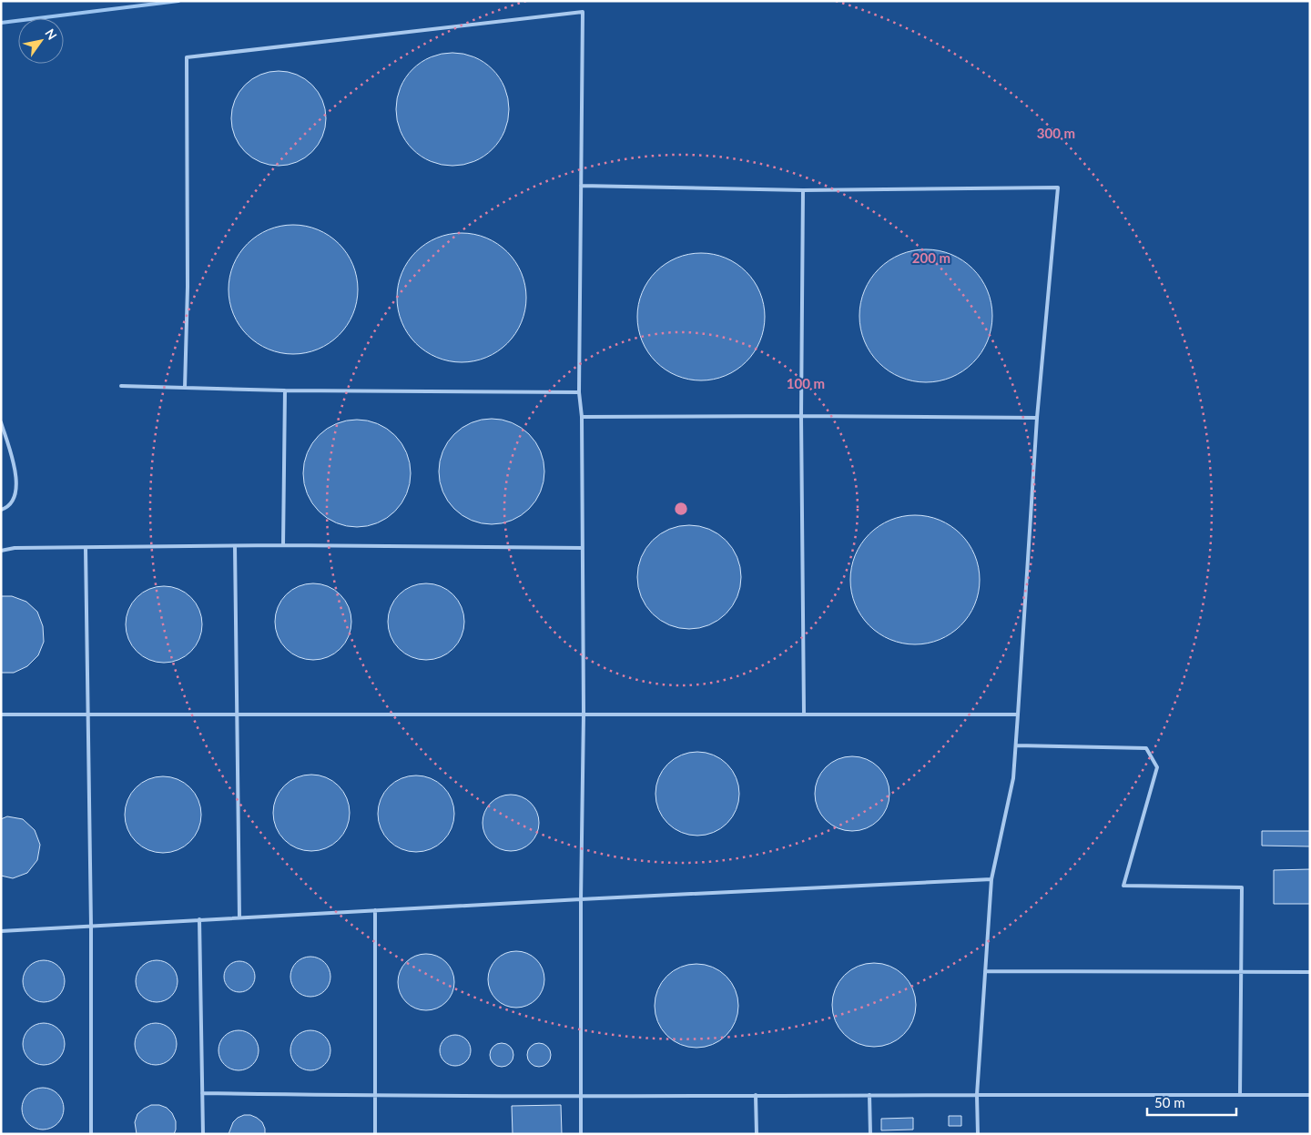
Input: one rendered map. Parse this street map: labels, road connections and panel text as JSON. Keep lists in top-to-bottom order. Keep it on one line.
{"scale_bar":"50 m","north":"top right","rings":["300 m","200 m","100 m"]}
